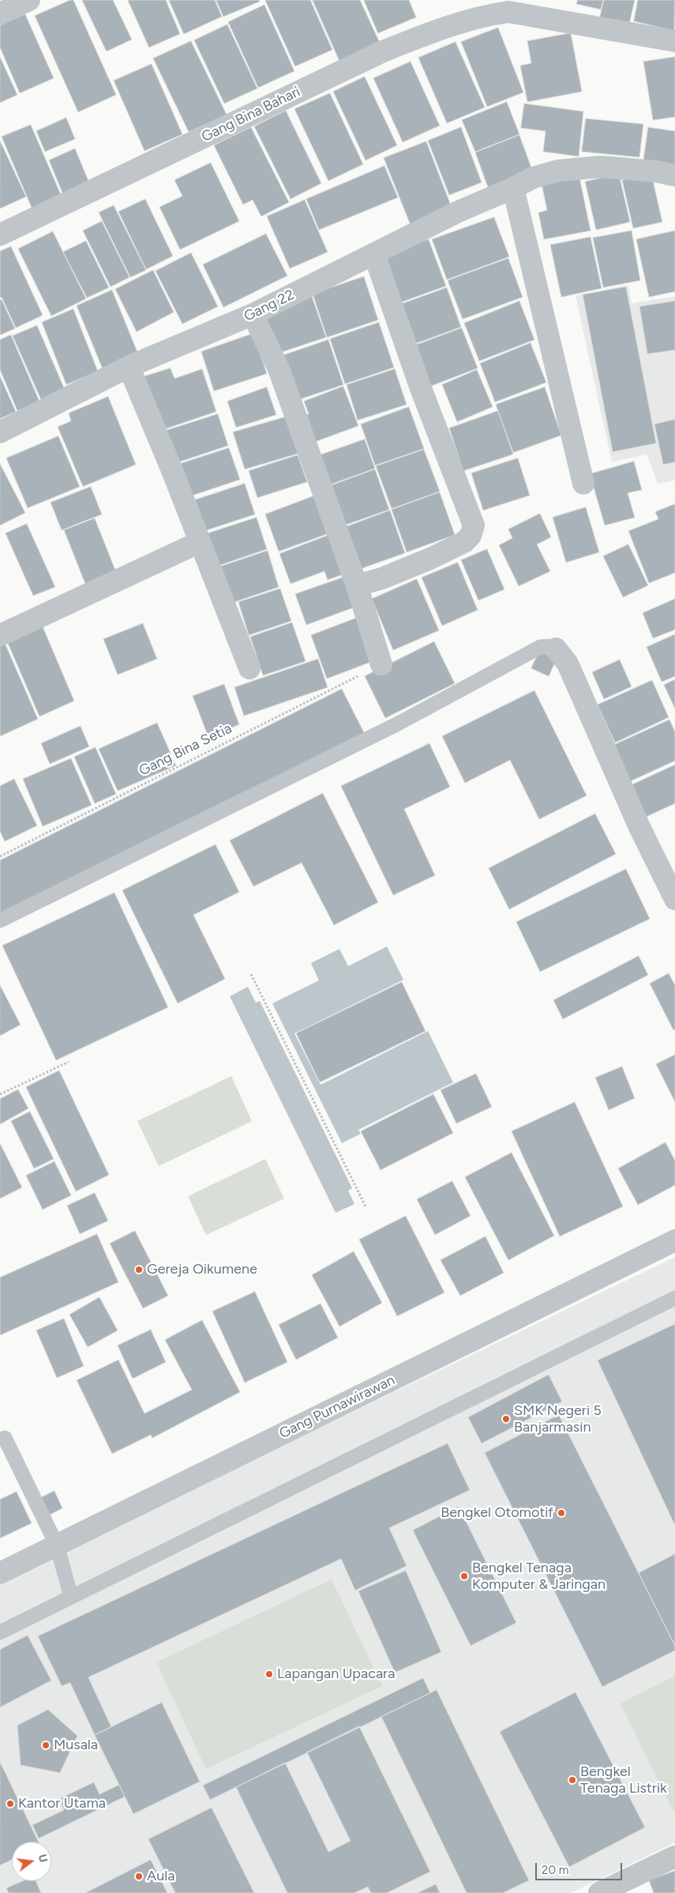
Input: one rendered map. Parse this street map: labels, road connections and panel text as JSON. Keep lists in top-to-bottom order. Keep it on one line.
{"streets":{"street":["Gang Bina Bahari","Gang 22","Gang Purnawirawan"],"path":["Gang Bina Setia"]},"places":["Gereja Oikumene","SMK Negeri 5 Banjarmasin","Bengkel Otomotif","Bengkel Tenaga Komputer & Jaringan","Lapangan Upacara","Musala","Bengkel Tenaga Listrik","Kantor Utama","Aula"],"scale_bar":"20 m","north":"right"}
